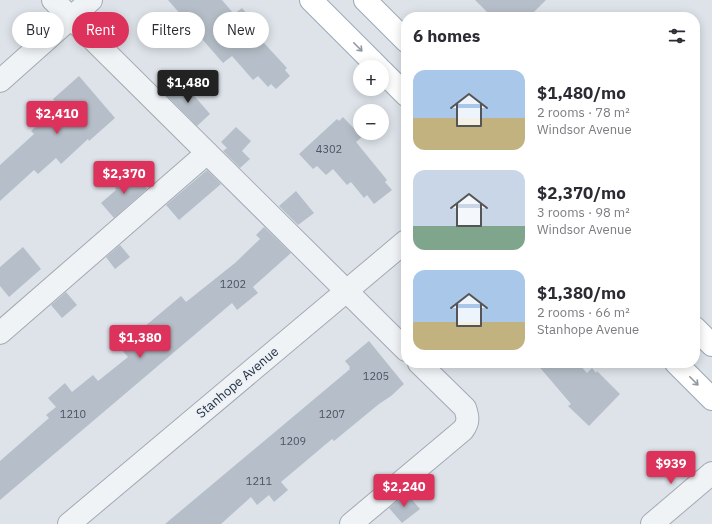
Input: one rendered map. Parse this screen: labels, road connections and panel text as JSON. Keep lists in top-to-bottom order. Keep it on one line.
{"streets":{"street":["Stanhope Avenue"]},"house_numbers":["4302","1202","1205","1210","1207","1209","1211"],"page":{"chip":["Buy","Rent","Filters","New"],"heading":"6 homes","map_buttons":["+","−"],"list":[{"name":"$1,480/mo","note":"2 rooms · 78 m² · Windsor Avenue"},{"name":"$2,370/mo","note":"3 rooms · 98 m² · Windsor Avenue"},{"name":"$1,380/mo","note":"2 rooms · 66 m² · Stanhope Avenue"}],"price":["$1,480","$2,410","$2,370","$1,380","$939","$2,240"]}}
